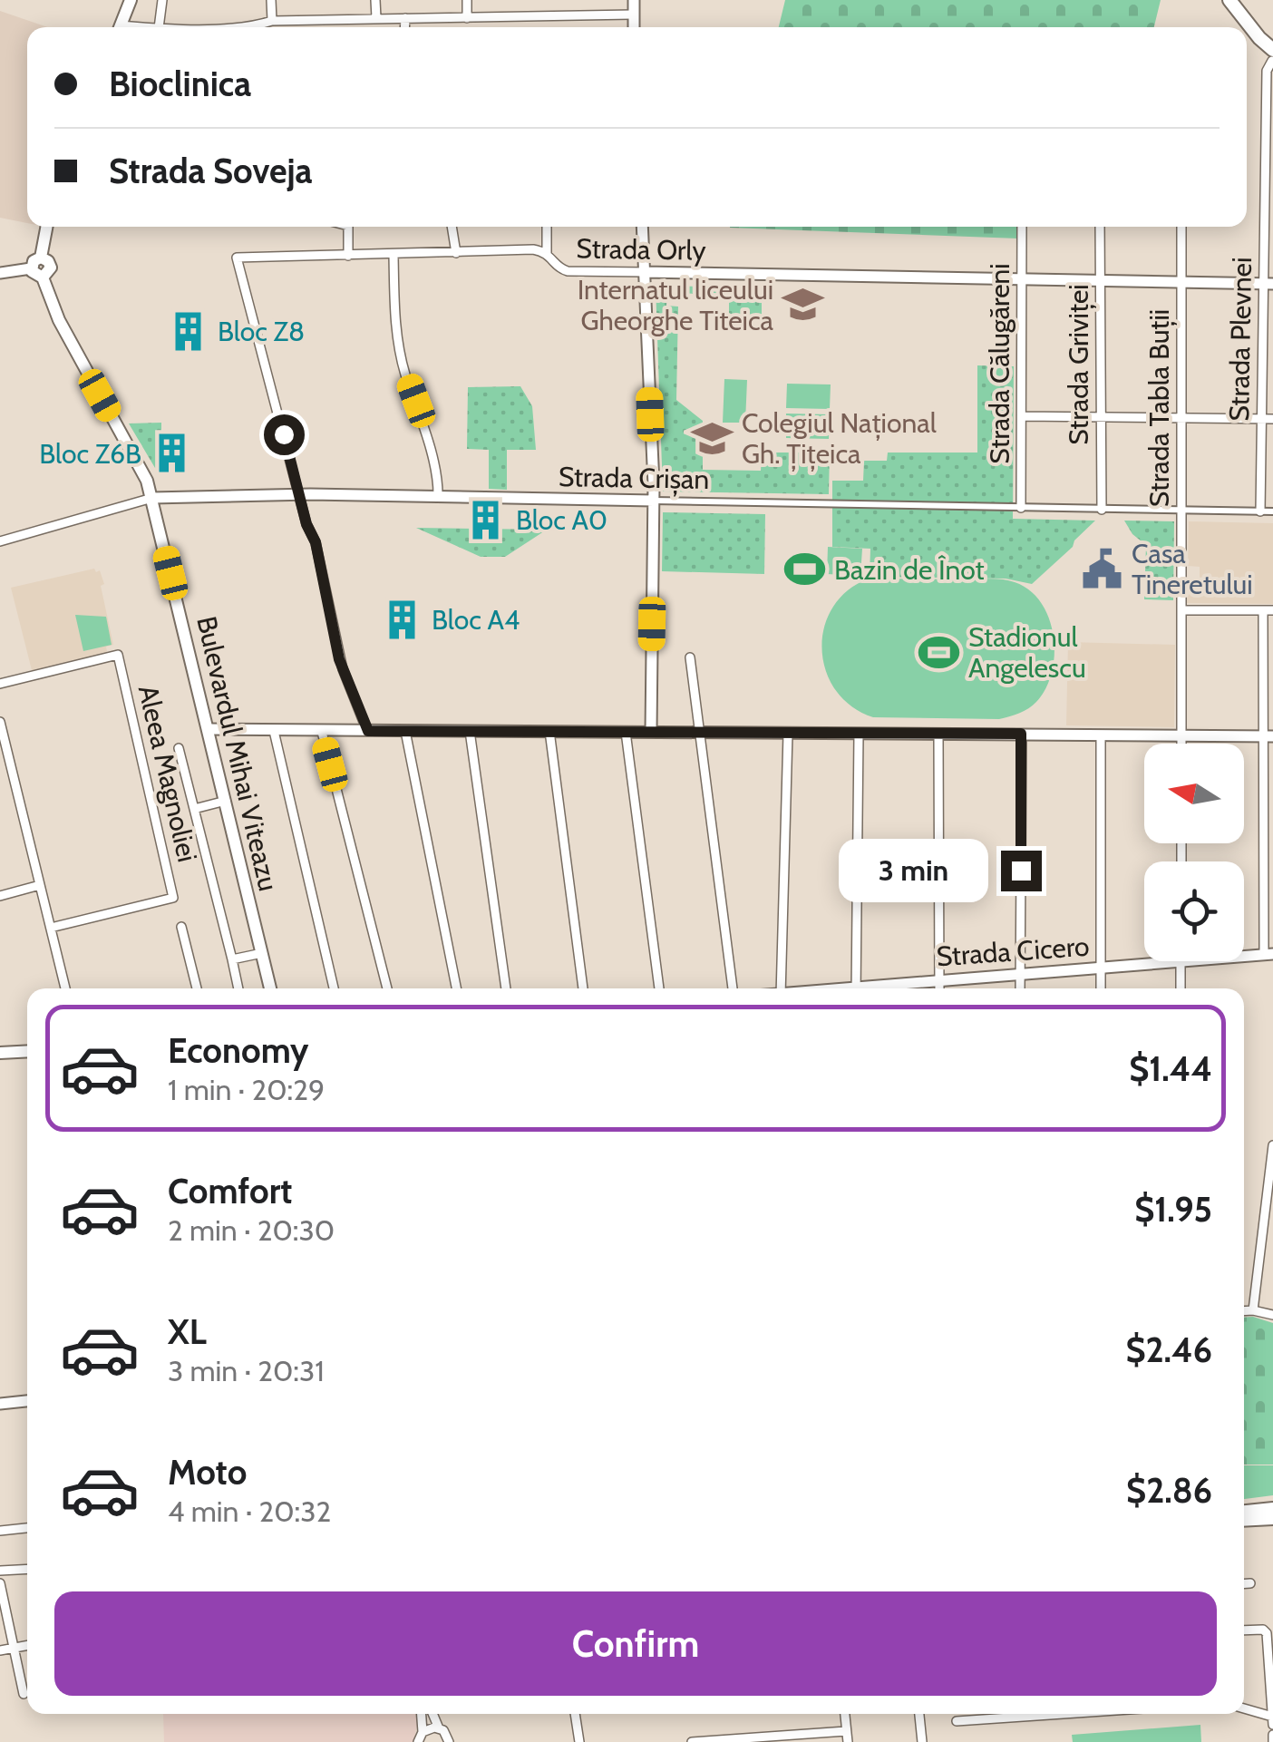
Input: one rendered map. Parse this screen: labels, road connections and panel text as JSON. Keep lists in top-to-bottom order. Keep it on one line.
{"streets":{"main road":["Bulevardul Mihai Viteazu"],"street":["Strada Orly","Strada Plevnei","Strada Călugăreni","Strada Griviței","Strada Tabla Buții","Strada Crișan","Aleea Magnoliei","Strada Cicero"]},"crossings":[["Strada Orly","Strada Plevnei"],["Strada Orly","Strada Călugăreni"],["Strada Orly","Strada Griviței"],["Strada Orly","Strada Tabla Buții"],["Strada Orly","Strada Crișan"],["Strada Plevnei","Strada Crișan"],["Strada Călugăreni","Strada Crișan"],["Strada Griviței","Strada Crișan"],["Strada Tabla Buții","Strada Crișan"],["Strada Crișan","Bulevardul Mihai Viteazu"]],"places":{"school or university":["Internatul liceului Gheorghe Titeica","Colegiul Național Gh. Țițeica"],"building":["Bloc Z8","Bloc Z6B","Bloc A0","Bloc A4"],"public building":["Casa Tineretului"],"sports":["Bazin de Înot","Stadionul Angelescu"]},"north":"left","page":{"banner":["Bioclinica","Strada Soveja"],"bubble":"3 min","list":[{"name":"Economy","note":"1 min · 20:29","value":"$1.44"},{"name":"Comfort","note":"2 min · 20:30","value":"$1.95"},{"name":"XL","note":"3 min · 20:31","value":"$2.46"},{"name":"Moto","note":"4 min · 20:32","value":"$2.86"}],"buttons":"Confirm"}}
